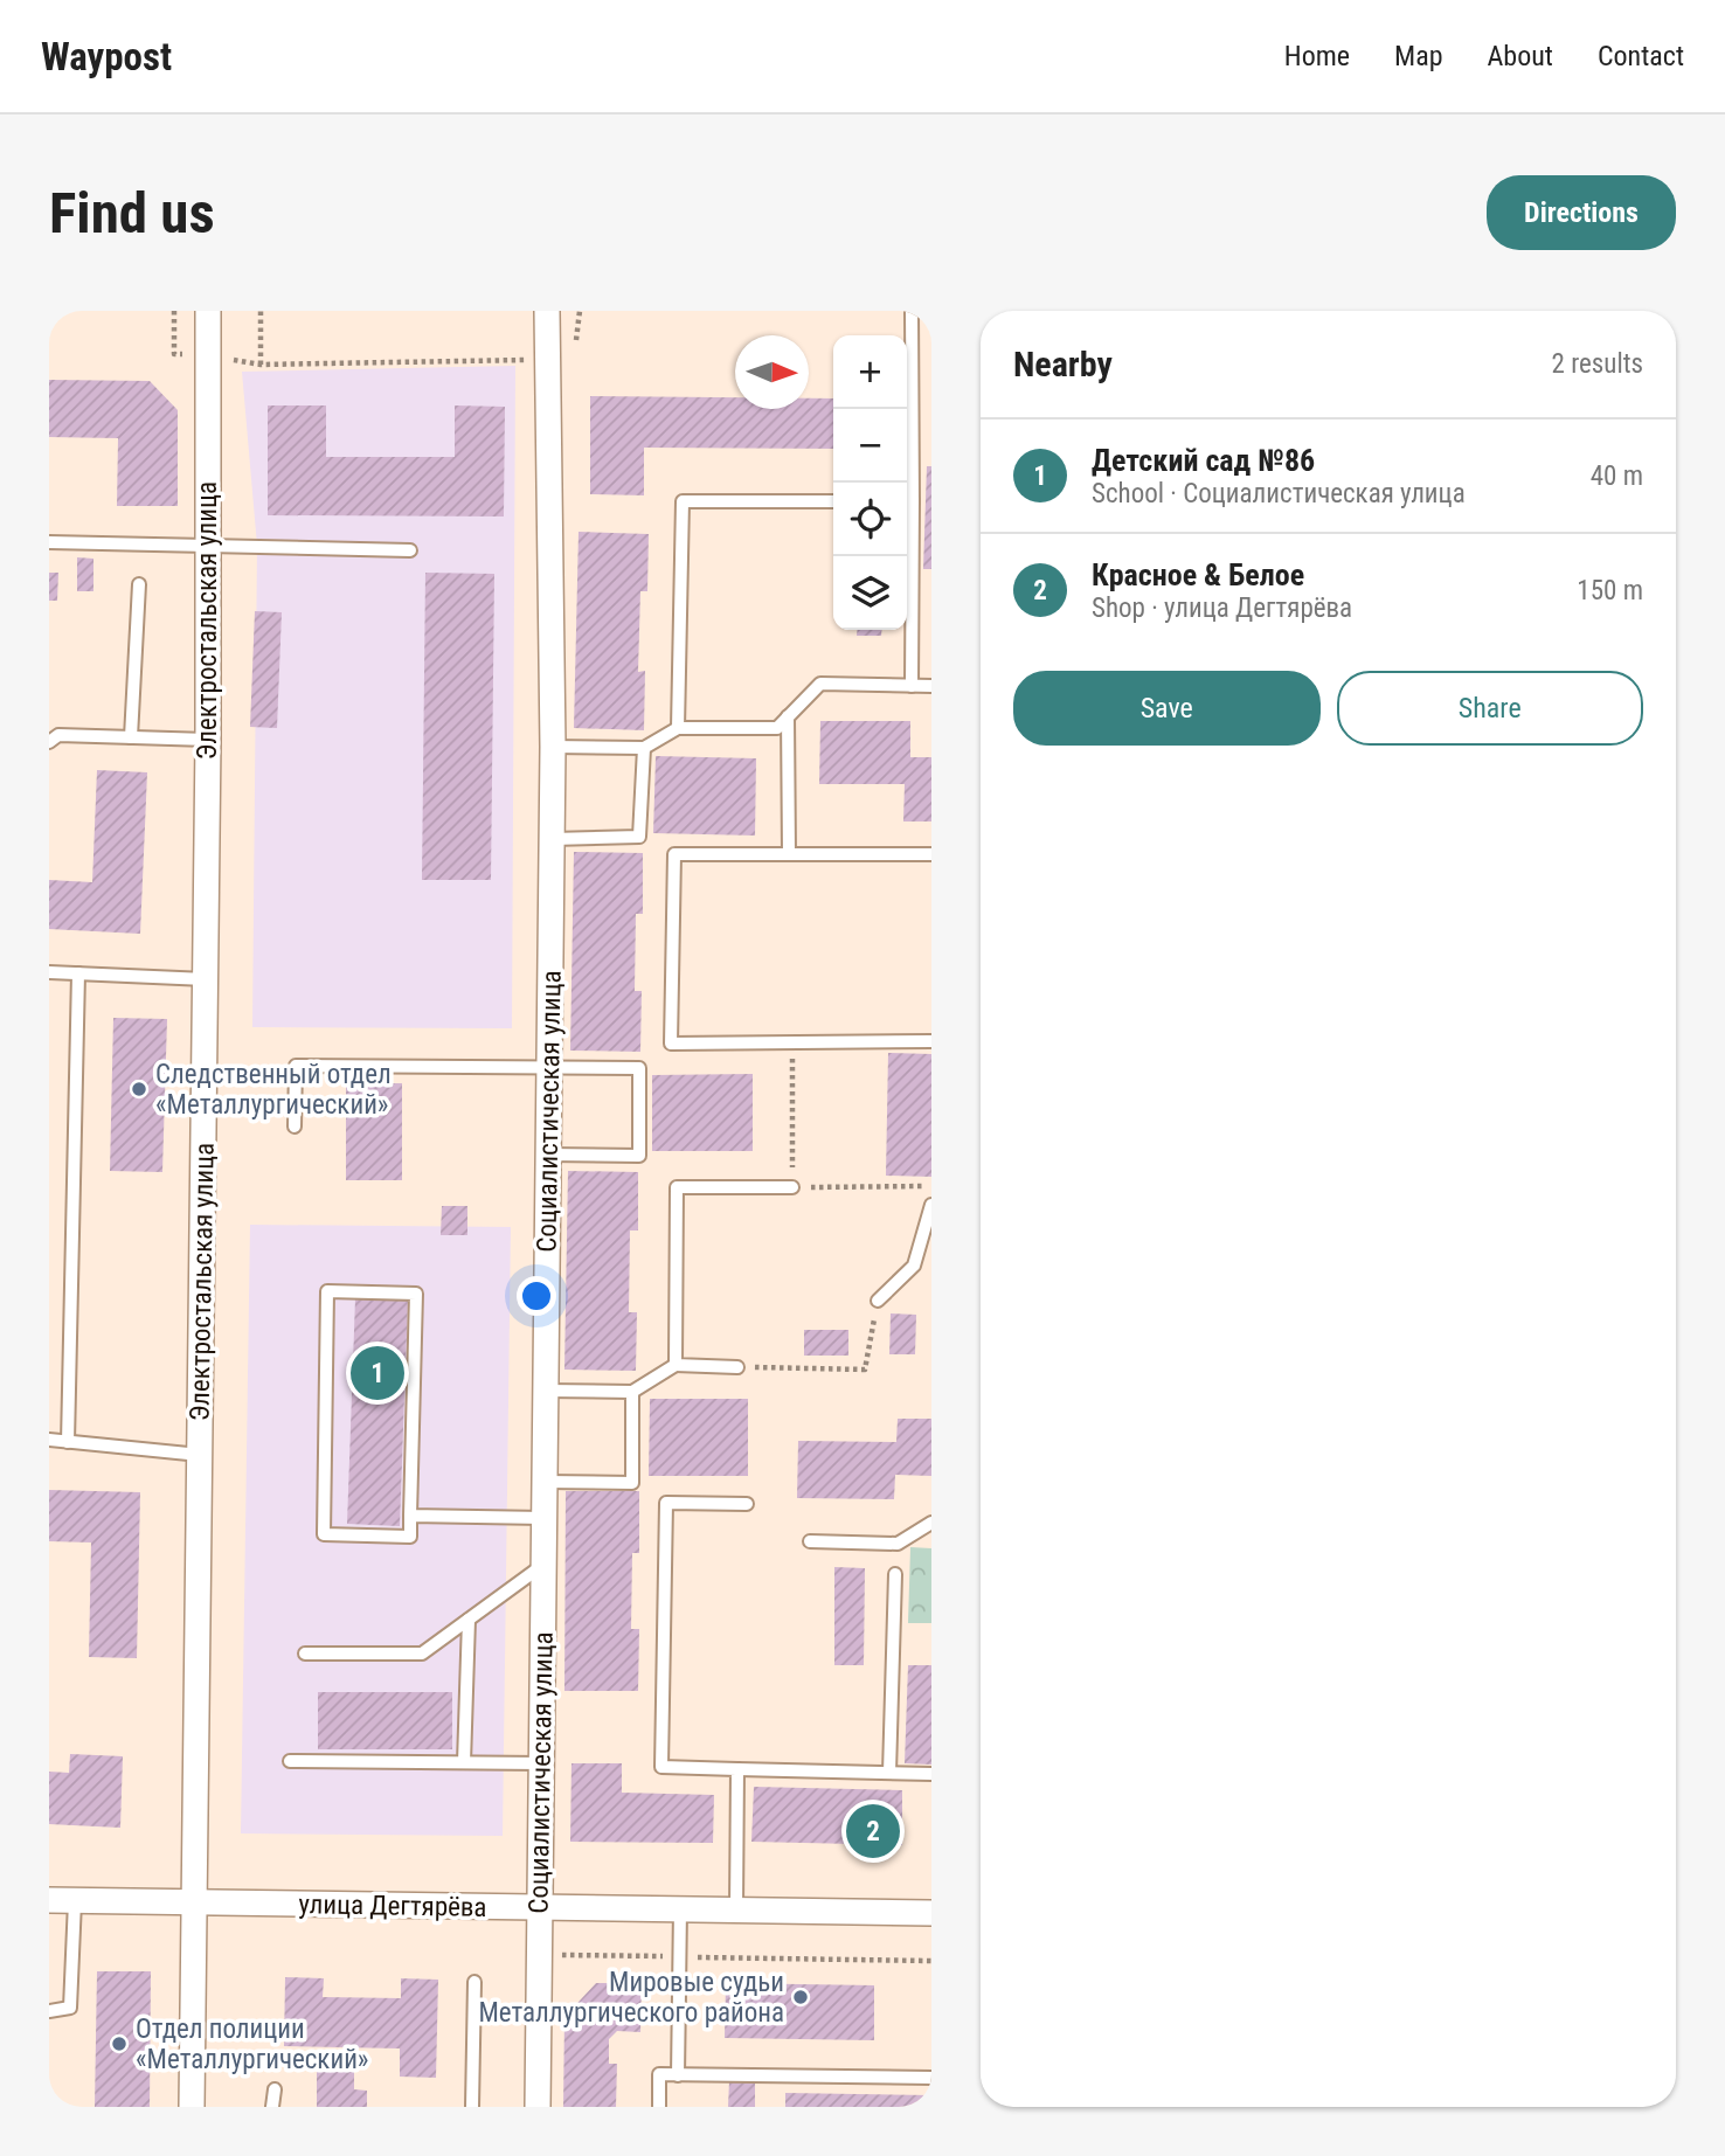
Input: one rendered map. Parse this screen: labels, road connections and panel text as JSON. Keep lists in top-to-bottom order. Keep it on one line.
{"streets":{"street":["Электростальская улица","Социалистическая улица","улица Дегтярёва"]},"crossings":[["Электростальская улица","улица Дегтярёва"],["Социалистическая улица","улица Дегтярёва"]],"places":["Следственный отдел «Металлургический»","Мировые судьи Металлургического района","Отдел полиции «Металлургический»"],"north":"right","page":{"header":"Waypost","nav":["Home","Map","About","Contact"],"buttons":["Directions",["Save","Share"]],"title":"Find us","heading":["Nearby","2 results"],"map_buttons":["+","−"],"list":[{"mark":"1","name":"Детский сад №86","note":"School · Социалистическая улица","value":"40 m"},{"mark":"2","name":"Красное & Белое","note":"Shop · улица Дегтярёва","value":"150 m"}],"pins":["1","2"]}}
